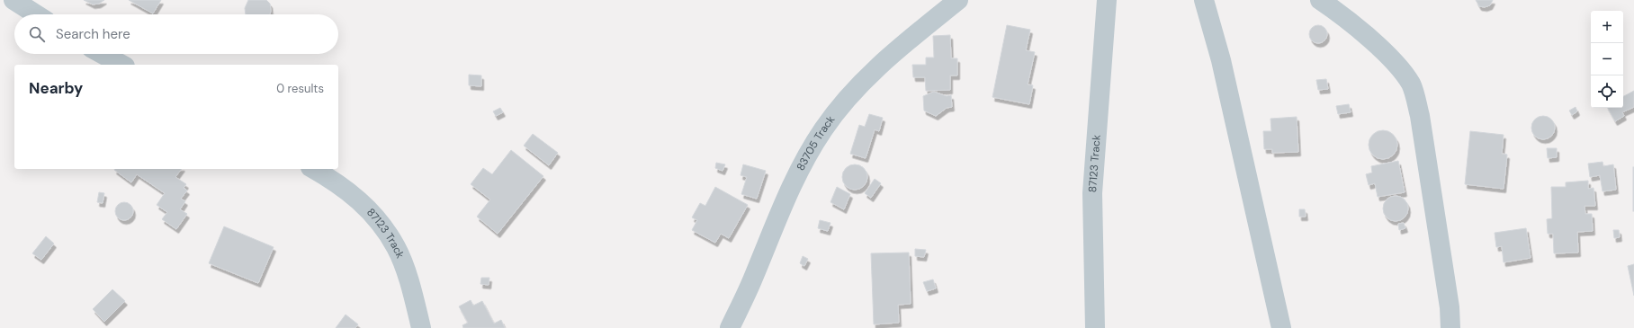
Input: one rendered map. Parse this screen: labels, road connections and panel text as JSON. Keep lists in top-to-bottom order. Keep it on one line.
{"streets":{"street":["83705 Track","87123 Track"]},"page":{"map_buttons":["+","−"],"search":"Search here","heading":["Nearby","0 results"]}}
